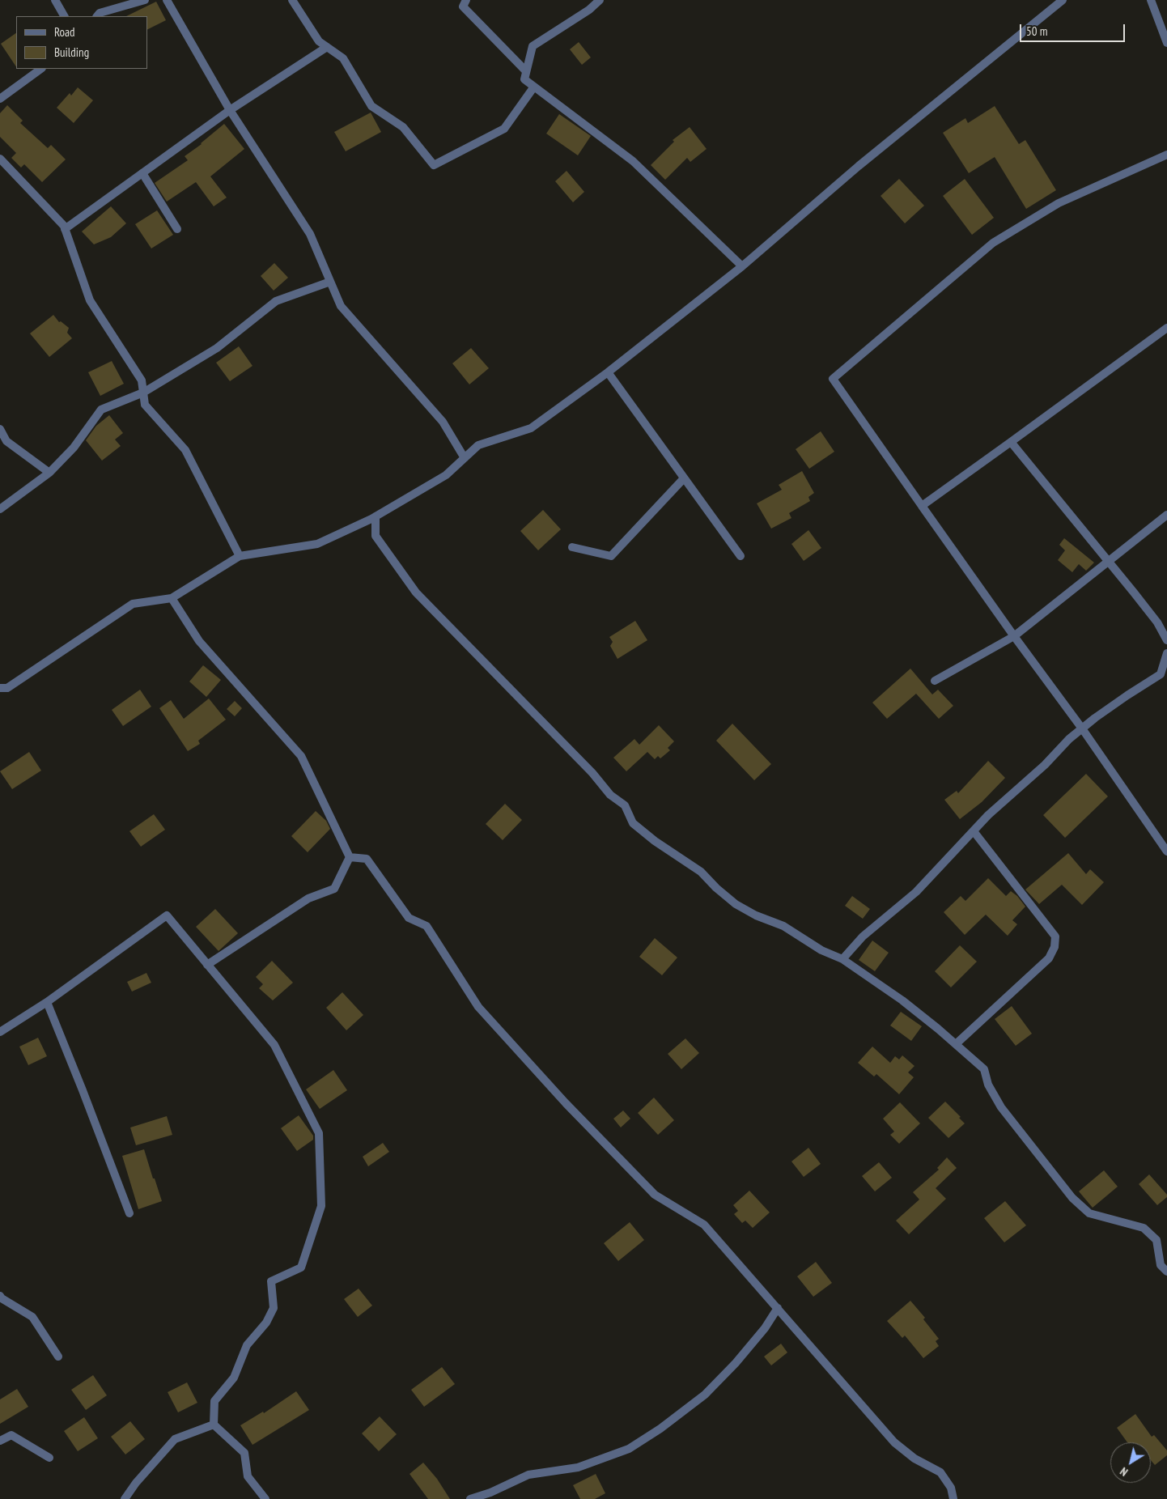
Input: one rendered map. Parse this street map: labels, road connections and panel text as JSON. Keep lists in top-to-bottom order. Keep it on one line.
{"legend":["Road","Building"],"scale_bar":"50 m","north":"bottom left"}
